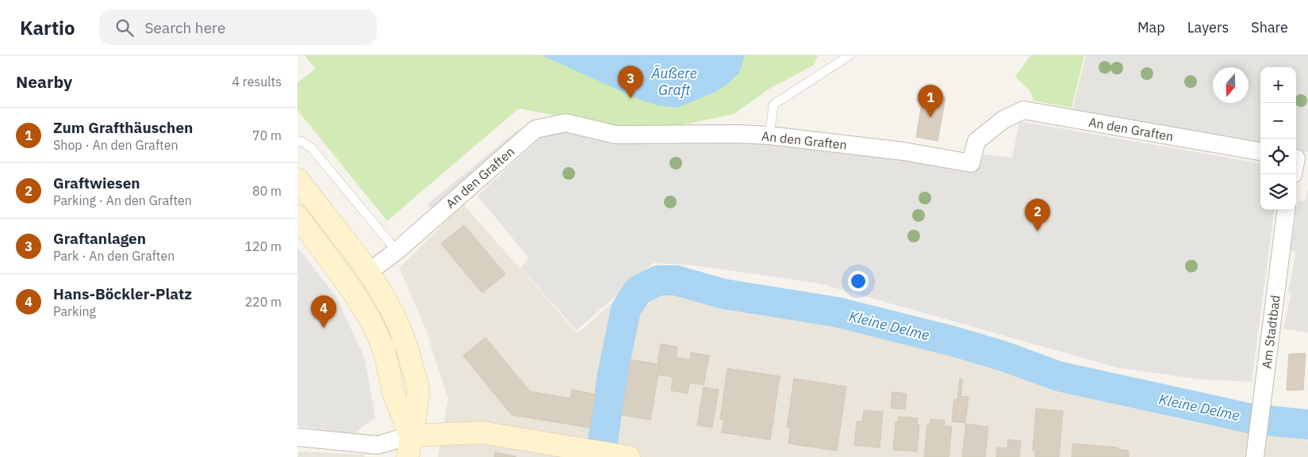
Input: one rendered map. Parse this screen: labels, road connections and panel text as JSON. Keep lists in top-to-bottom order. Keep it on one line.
{"streets":{"street":["An den Graften","Am Stadtbad"]},"water":["Äußere Graft","Kleine Delme"],"north":"bottom","page":{"header":"Kartio","search":"Search here","nav":["Map","Layers","Share"],"heading":["Nearby","4 results"],"pins":["3","1","2","4"],"map_buttons":["+","−"],"list":[{"mark":"1","name":"Zum Grafthäuschen","note":"Shop · An den Graften","value":"70 m"},{"mark":"2","name":"Graftwiesen","note":"Parking · An den Graften","value":"80 m"},{"mark":"3","name":"Graftanlagen","note":"Park · An den Graften","value":"120 m"},{"mark":"4","name":"Hans-Böckler-Platz","note":"Parking","value":"220 m"}]}}
